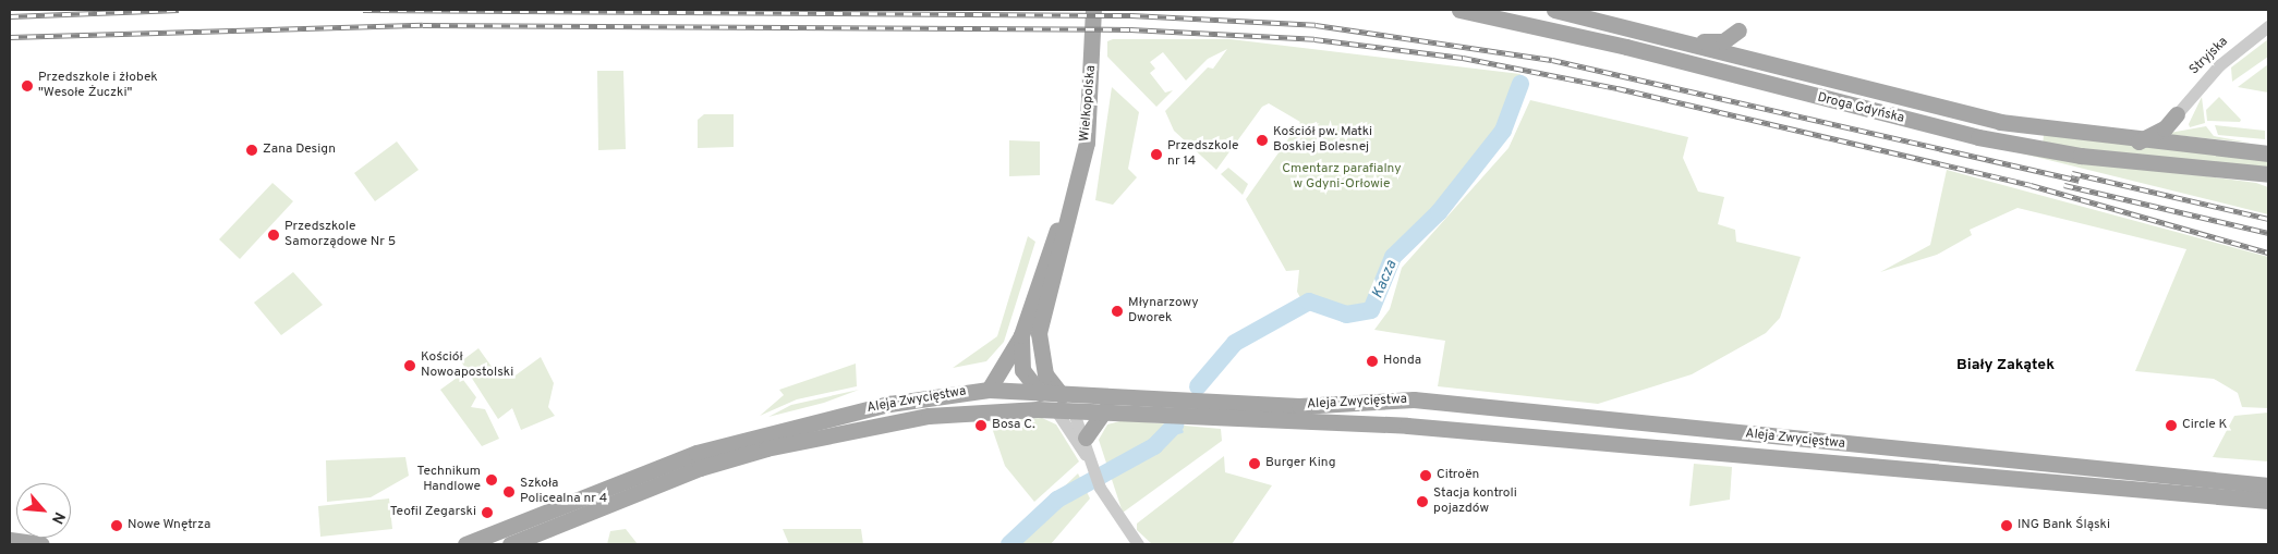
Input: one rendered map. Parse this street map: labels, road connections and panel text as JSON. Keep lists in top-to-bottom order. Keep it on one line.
{"streets":{"main road":["Wielkopolska","Droga Gdyńska","Aleja Zwycięstwa"],"street":["Stryjska"]},"crossings":[["Wielkopolska","Aleja Zwycięstwa"]],"districts":["Biały Zakątek"],"water":["Kacza"],"parks":["Cmentarz parafialny w Gdyni-Orłowie"],"places":["Przedszkole i żłobek \"Wesołe Żuczki\"","Kościół pw. Matki Boskiej Bolesnej","Zana Design","Przedszkole nr 14","Przedszkole Samorządowe Nr 5","Młynarzowy Dworek","Honda","Kościół Nowoapostolski","Bosa C.","Circle K","Burger King","Citroën","Technikum Handlowe","Szkoła Policealna nr 4","Stacja kontroli pojazdów","Teofil Zegarski","Nowe Wnętrza","ING Bank Śląski"],"north":"bottom right"}
